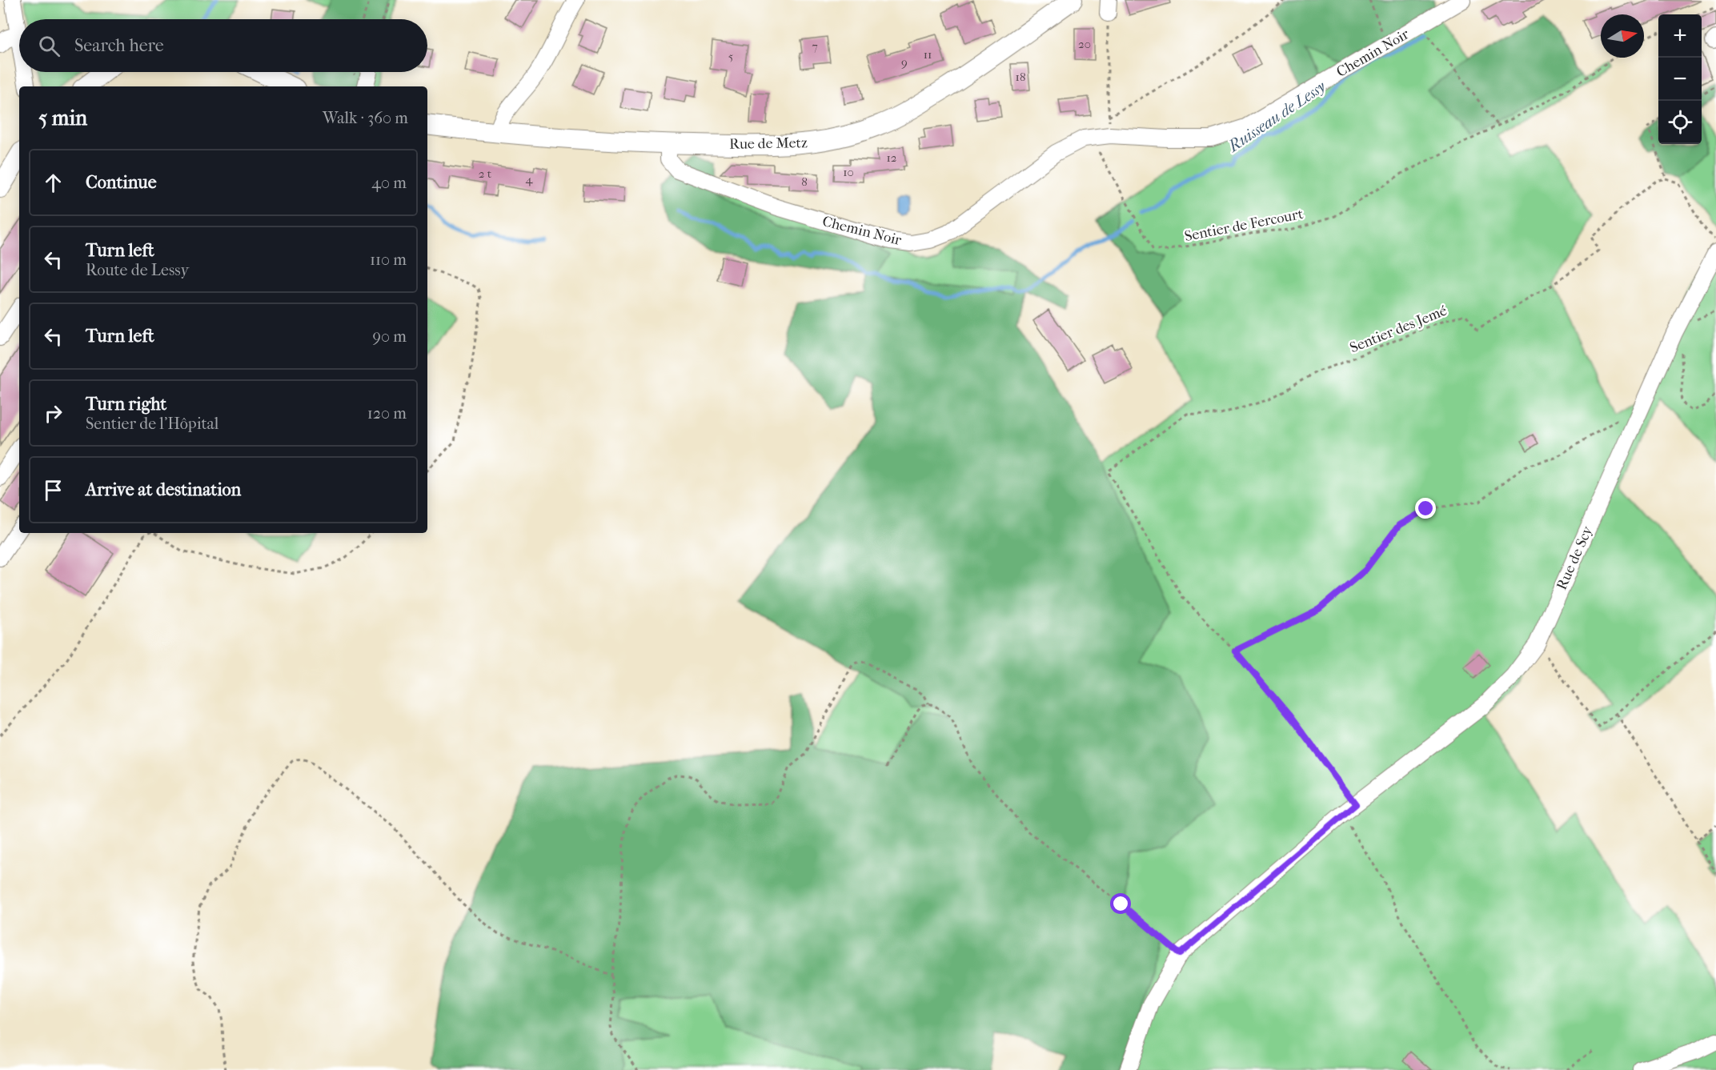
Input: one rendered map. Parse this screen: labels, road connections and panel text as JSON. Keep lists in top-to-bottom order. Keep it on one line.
{"streets":{"main road":["Rue de Metz"],"street":["Chemin Noir","Rue de Scy"],"path":["Sentier de Fercourt","Sentier des Jemé"]},"crossings":[["Chemin Noir","Rue de Metz"],["Chemin Noir","Sentier de Fercourt"]],"water":["Ruisseau de Lessy"],"house_numbers":["20","7","11","5","9","18","12","10","2 t","4","8"],"north":"right","page":{"map_buttons":["+","−"],"search":"Search here","heading":["5 min","Walk · 360 m"],"list":[["Continue","40 m"],["Turn left","Route de Lessy","110 m"],["Turn left","90 m"],["Turn right","Sentier de l'Hôpital","120 m"],"Arrive at destination"]}}
